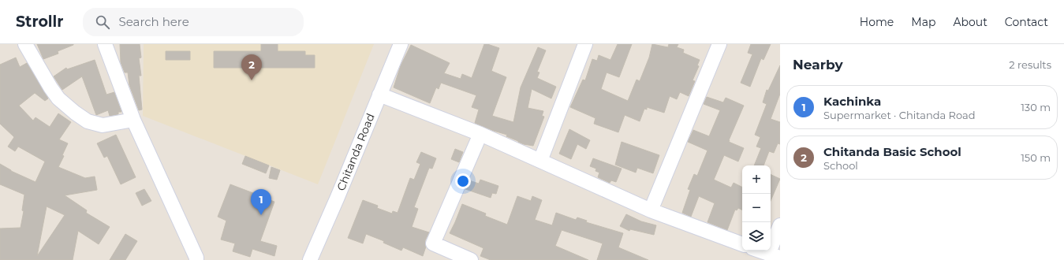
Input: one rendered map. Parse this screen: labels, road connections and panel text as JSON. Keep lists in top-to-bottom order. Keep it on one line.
{"streets":{"street":["Chitanda Road"]},"page":{"header":"Strollr","search":"Search here","nav":["Home","Map","About","Contact"],"heading":["Nearby","2 results"],"pins":["2","1"],"list":[{"mark":"1","name":"Kachinka","note":"Supermarket · Chitanda Road","value":"130 m"},{"mark":"2","name":"Chitanda Basic School","note":"School","value":"150 m"}],"map_buttons":["+","−"]}}
